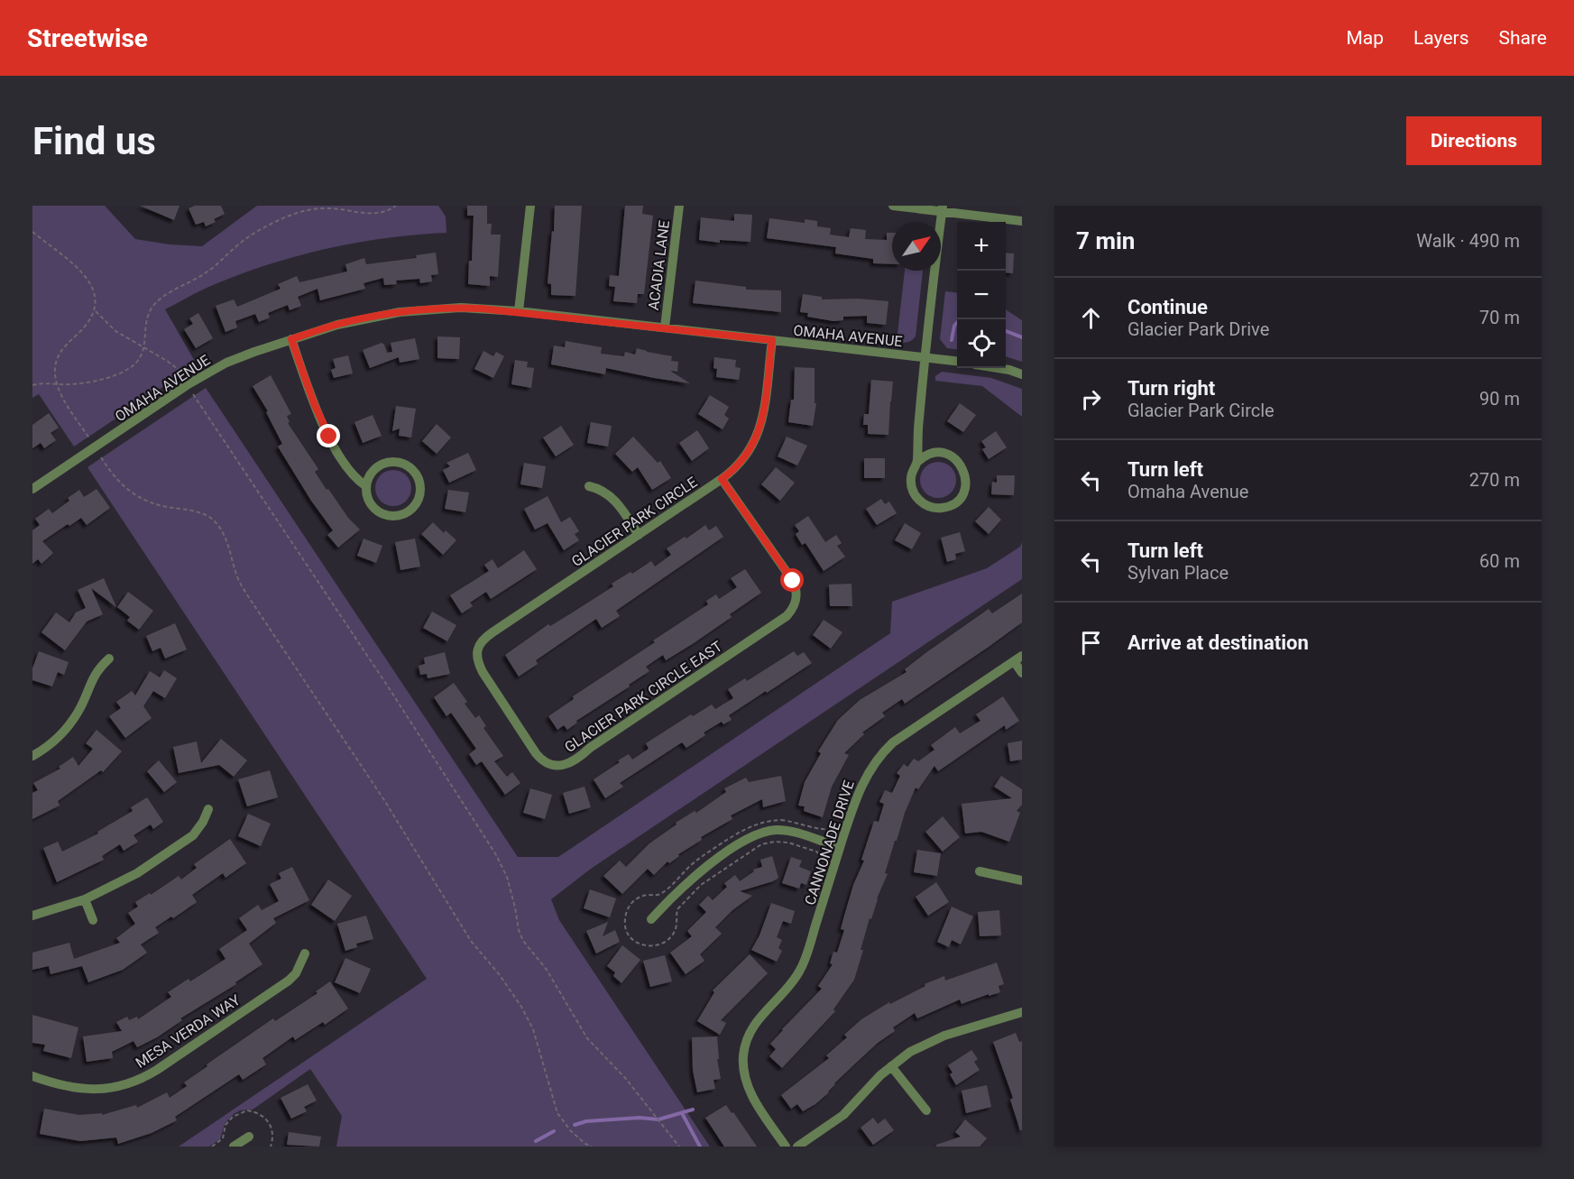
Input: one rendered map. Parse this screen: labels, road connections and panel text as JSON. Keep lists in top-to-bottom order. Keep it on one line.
{"streets":{"street":["ACADIA LANE","OMAHA AVENUE","GLACIER PARK CIRCLE","GLACIER PARK CIRCLE EAST","CANNONADE DRIVE","MESA VERDA WAY"]},"crossings":[["ACADIA LANE","OMAHA AVENUE"],["OMAHA AVENUE","GLACIER PARK CIRCLE"],["GLACIER PARK CIRCLE","GLACIER PARK CIRCLE EAST"]],"north":"top right","page":{"header":"Streetwise","nav":["Map","Layers","Share"],"buttons":"Directions","title":"Find us","heading":["7 min","Walk · 490 m"],"map_buttons":["+","−"],"list":[["Continue","Glacier Park Drive","70 m"],["Turn right","Glacier Park Circle","90 m"],["Turn left","Omaha Avenue","270 m"],["Turn left","Sylvan Place","60 m"],"Arrive at destination"]}}
